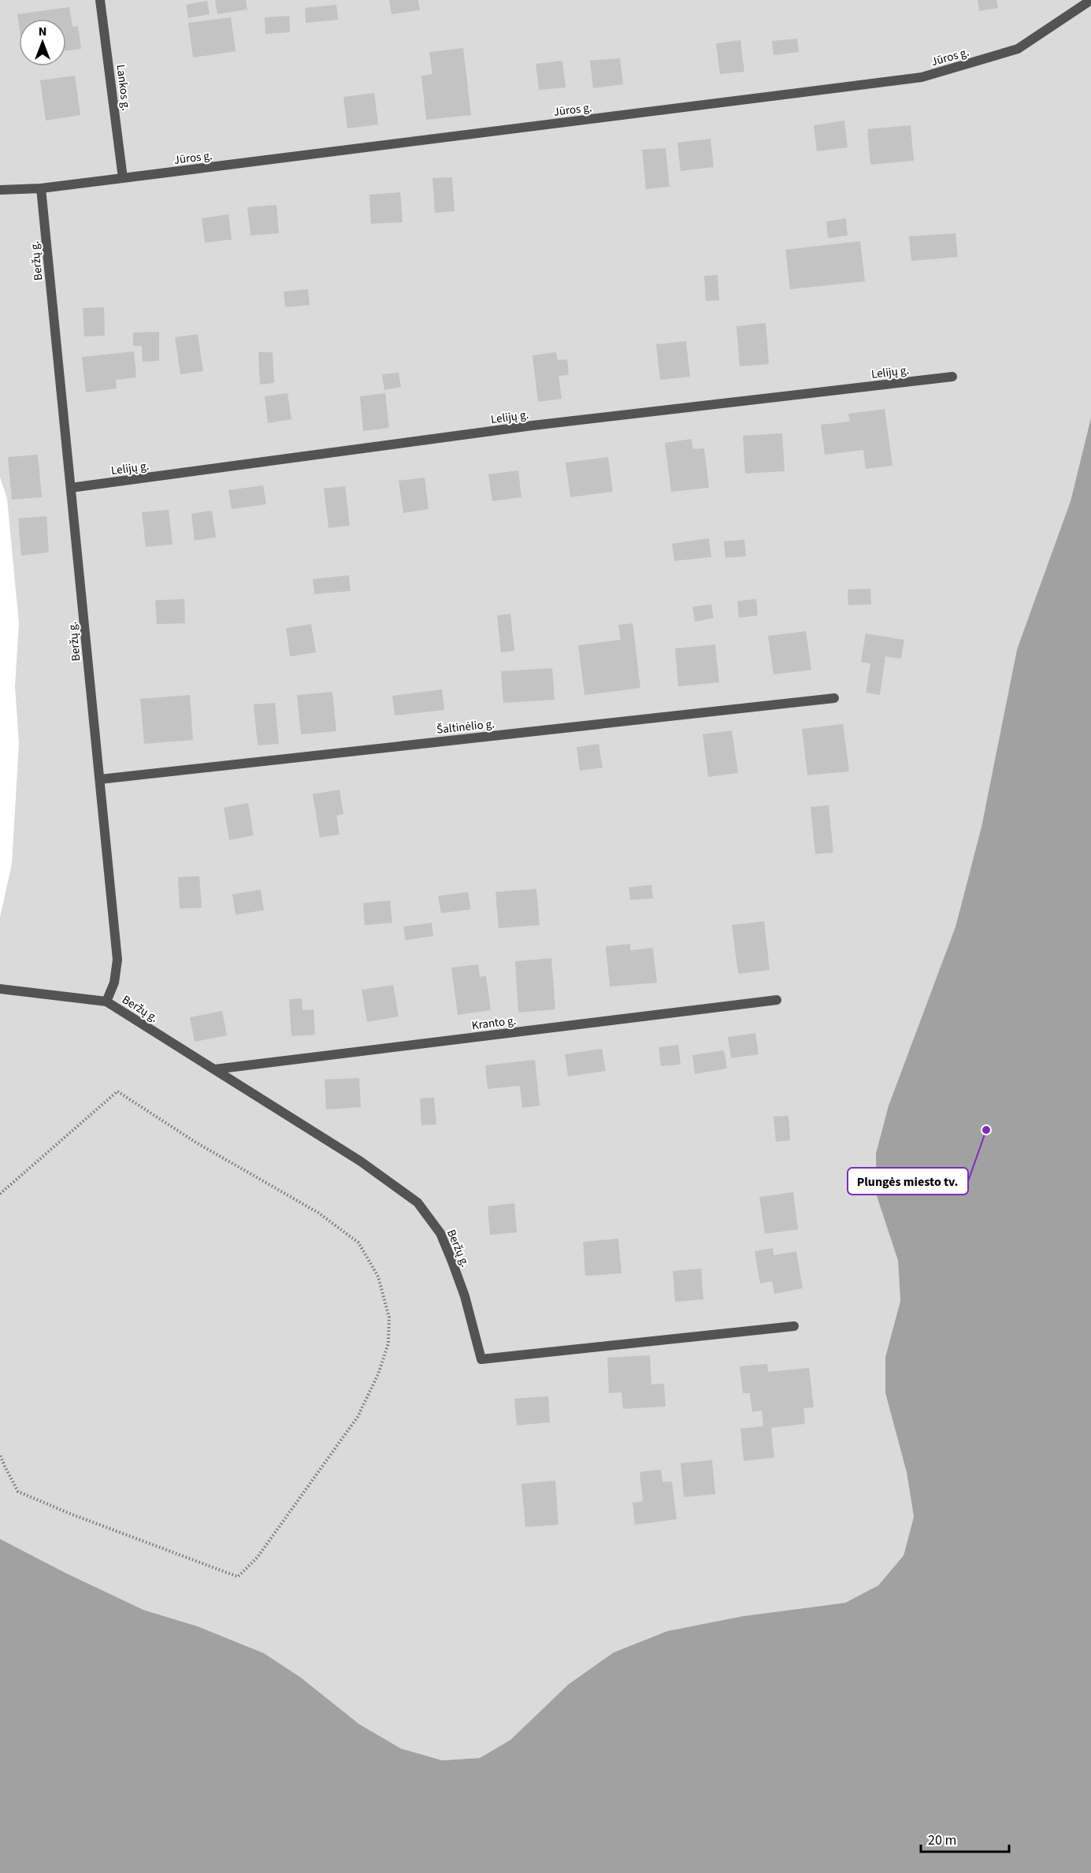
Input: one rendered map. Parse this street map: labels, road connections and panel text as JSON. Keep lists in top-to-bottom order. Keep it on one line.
{"streets":{"street":["Jūros g.","Lankos g.","Beržų g.","Lelijų g.","Šaltinėlio g.","Kranto g."]},"crossings":[["Jūros g.","Lankos g."],["Jūros g.","Beržų g."],["Beržų g.","Lelijų g."],["Beržų g.","Šaltinėlio g."],["Beržų g.","Kranto g."]],"places":["Plungės miesto tv."],"scale_bar":"20 m","north":"top"}
